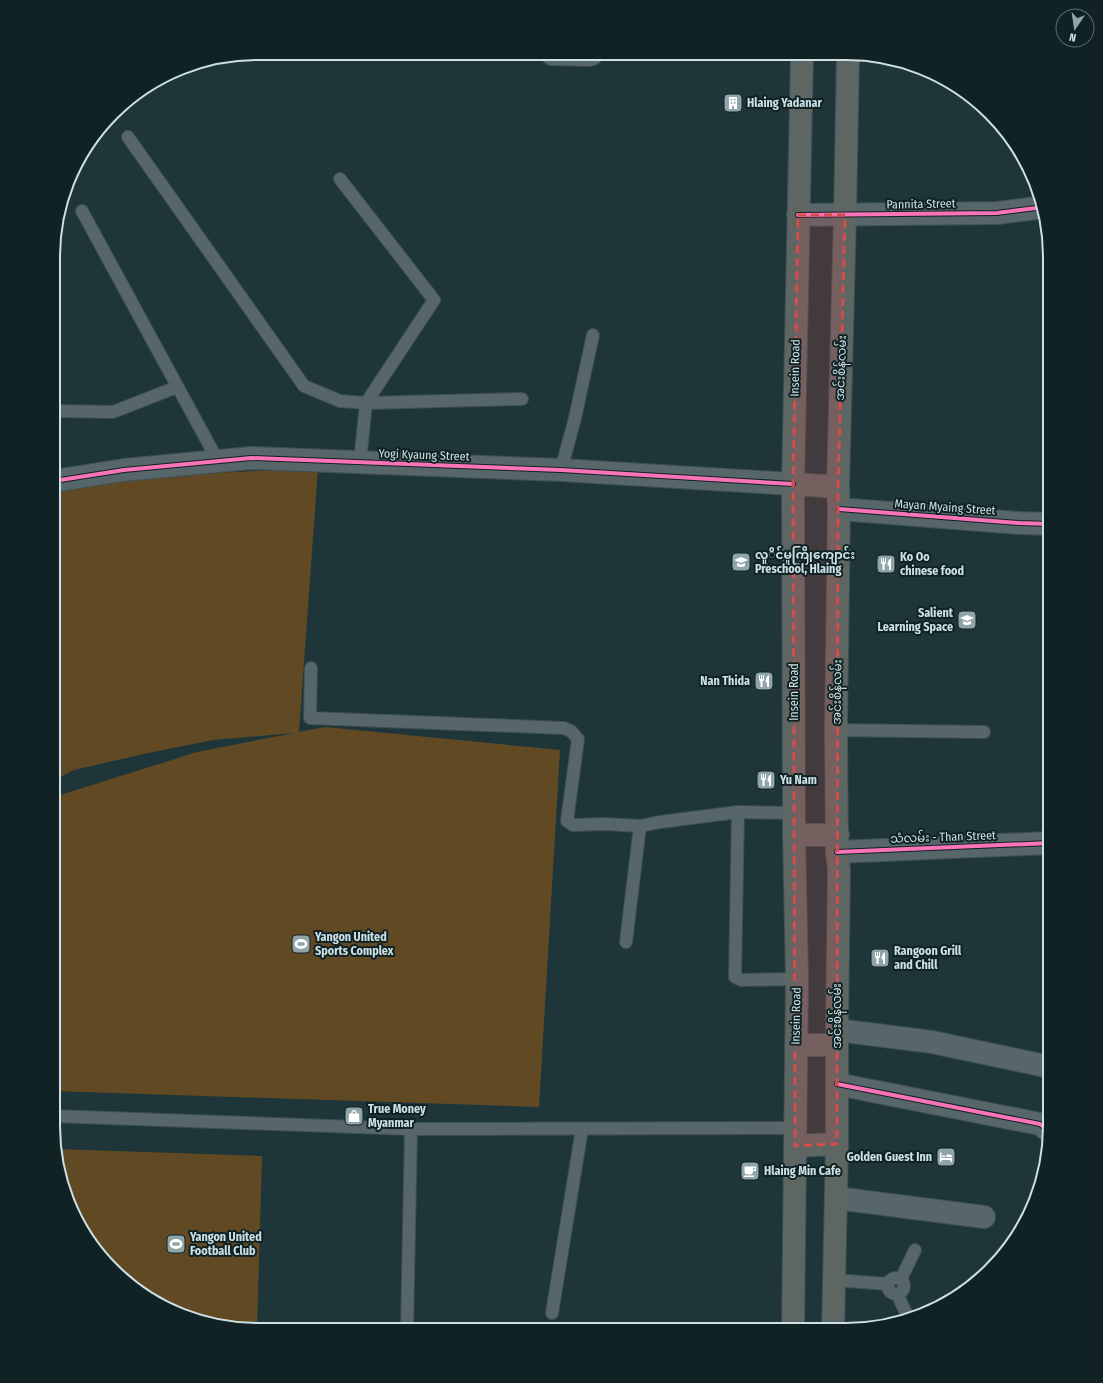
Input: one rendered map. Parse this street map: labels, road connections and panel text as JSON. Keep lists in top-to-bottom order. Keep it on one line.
{"streets":{"main road":["Insein Road","အင်းစိန်လမ်း"],"street":["Pannita Street","Yogi Kyaung Street","Mayan Myaing Street","သံလမ်း - Than Street"]},"crossings":[["Pannita Street","Insein Road"],["Pannita Street","အင်းစိန်လမ်း"],["Insein Road","Yogi Kyaung Street"],["အင်းစိန်လမ်း","Mayan Myaing Street"],["အင်းစိန်လမ်း","သံလမ်း - Than Street"]],"places":{"building":["Hlaing Yadanar"],"school or university":["လှုိင်မူကြိုကျောင်း Preschool, Hlaing","Salient Learning Space"],"restaurant":["Ko Oo chinese food","Nan Thida","Yu Nam","Rangoon Grill and Chill"],"sports":["Yangon United Sports Complex","Yangon United Football Club"],"shop":["True Money Myanmar"],"hotel":["Golden Guest Inn"],"cafe":["Hlaing Min Cafe"]},"north":"bottom"}
